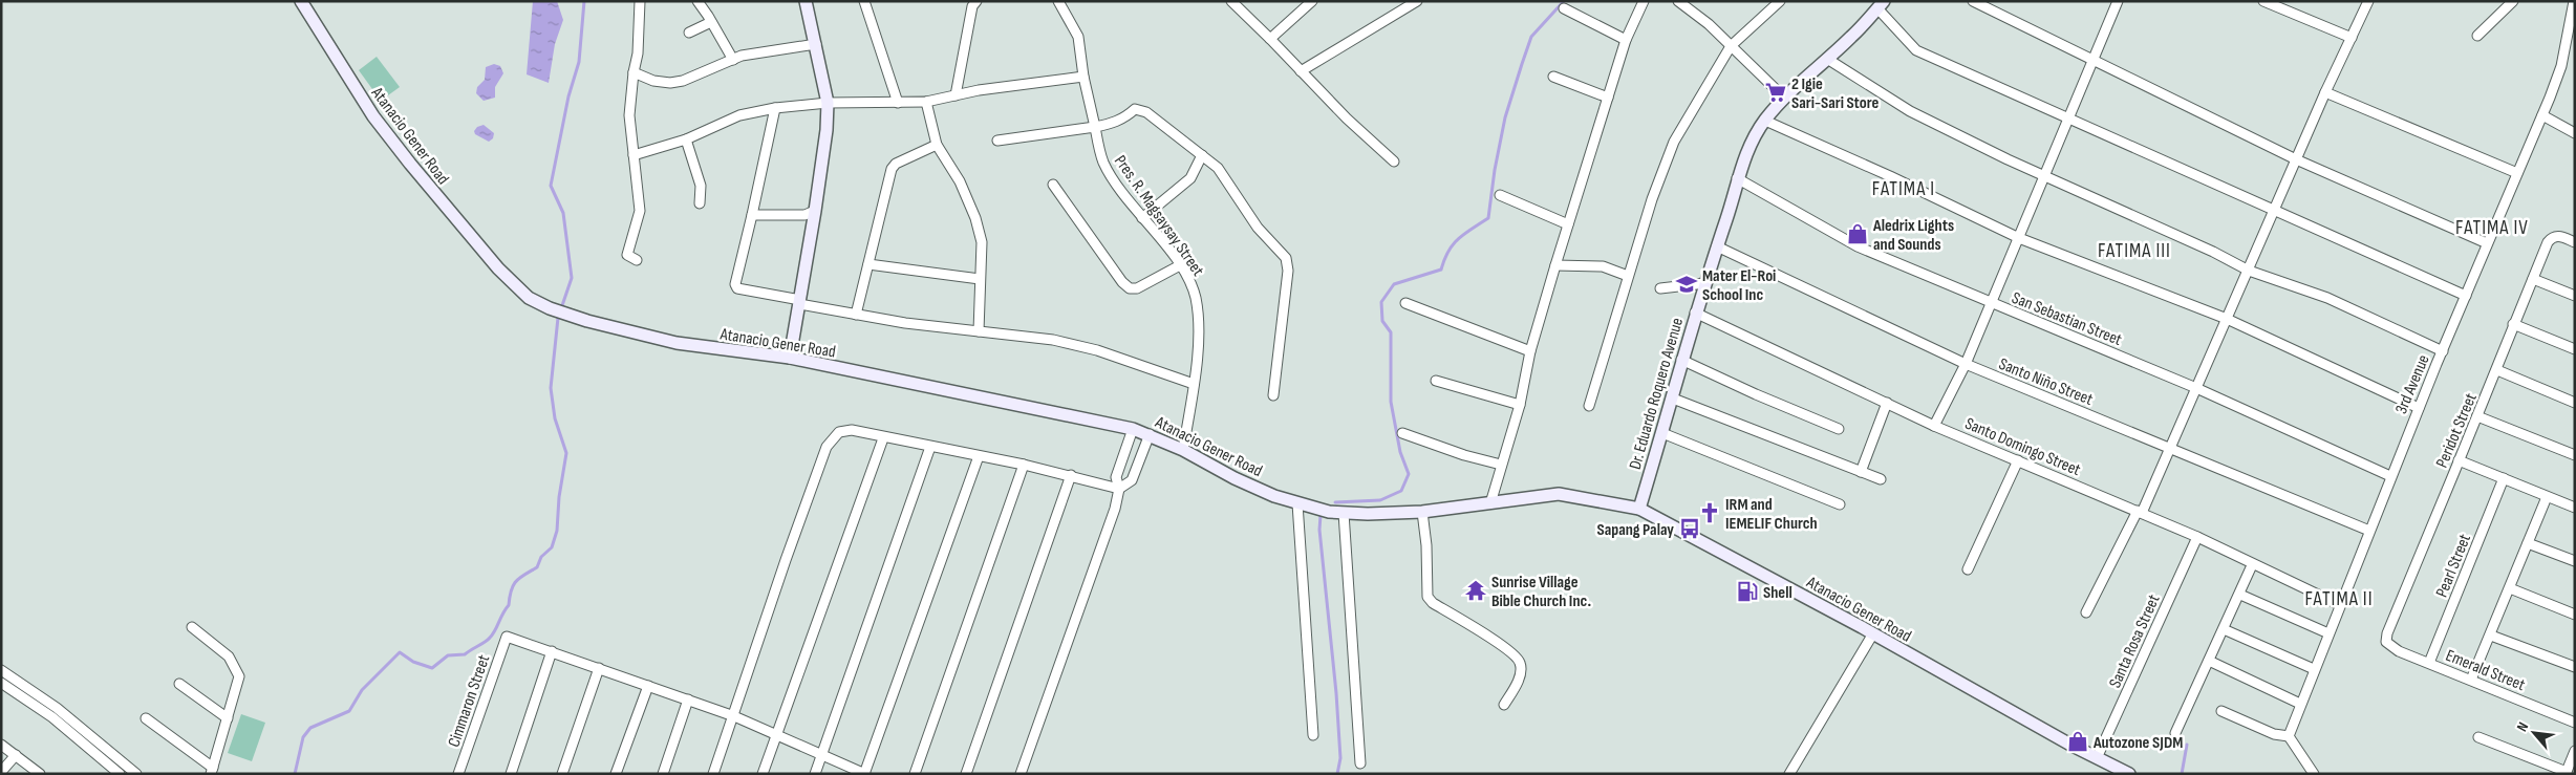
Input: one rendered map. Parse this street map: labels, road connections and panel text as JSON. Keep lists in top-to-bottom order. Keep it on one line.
{"streets":{"main road":["Atanacio Gener Road","Dr. Eduardo Roquero Avenue"],"street":["Pres. R. Magsaysay Street","San Sebastian Street","Santo Niño Street","3rd Avenue","Peridot Street","Santo Domingo Street","Pearl Street","Santa Rosa Street","Emerald Street","Cimmaron Street"]},"crossings":[["Atanacio Gener Road","Pres. R. Magsaysay Street"],["Atanacio Gener Road","Dr. Eduardo Roquero Avenue"],["Atanacio Gener Road","Santa Rosa Street"],["San Sebastian Street","3rd Avenue"],["San Sebastian Street","Dr. Eduardo Roquero Avenue"],["Santo Niño Street","3rd Avenue"],["Santo Niño Street","Dr. Eduardo Roquero Avenue"],["3rd Avenue","Santo Domingo Street"],["Dr. Eduardo Roquero Avenue","Santo Domingo Street"],["Peridot Street","Emerald Street"],["Santo Domingo Street","Santa Rosa Street"],["Pearl Street","Emerald Street"]],"districts":["FATIMA I","FATIMA IV","FATIMA III","FATIMA II"],"places":{"supermarket":["2 Igie Sari-Sari Store"],"shop":["Aledrix Lights and Sounds","Autozone SJDM"],"school or university":["Mater El-Roi School Inc"],"church":["IRM and IEMELIF Church"],"bus stop":["Sapang Palay"],"temple":["Sunrise Village Bible Church Inc."],"fuel station":["Shell"]},"north":"top left"}
